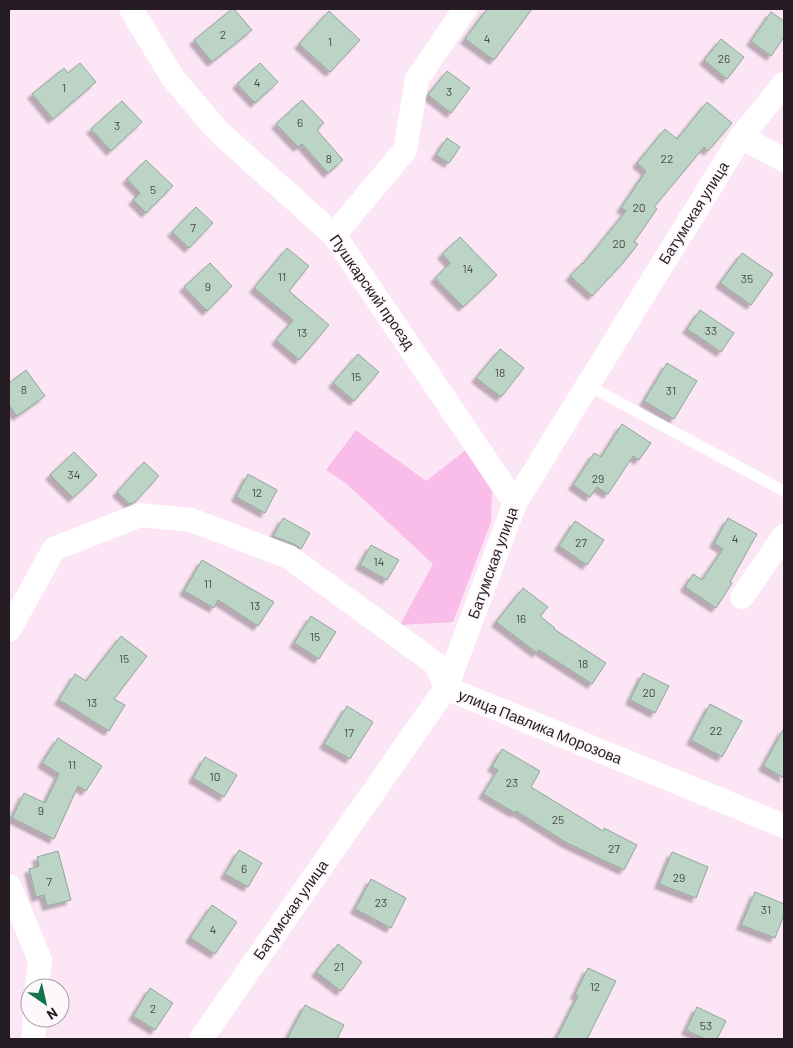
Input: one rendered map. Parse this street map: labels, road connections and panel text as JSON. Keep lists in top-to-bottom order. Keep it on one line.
{"streets":{"street":["Батумская улица","Пушкарский проезд","улица Павлика Морозова"]},"crossings":[["Батумская улица","Пушкарский проезд"],["Батумская улица","улица Павлика Морозова"]],"house_numbers":["2","4","1","26","4","1","3","6","3","8","22","5","20","7","20","14","11","35","9","33","13","18","15","8","31","34","29","12","4","27","14","11","13","16","15","15","18","20","13","22","17","11","10","23","9","25","27","6","29","7","23","31","4","21","12","2","53"],"north":"bottom right"}
